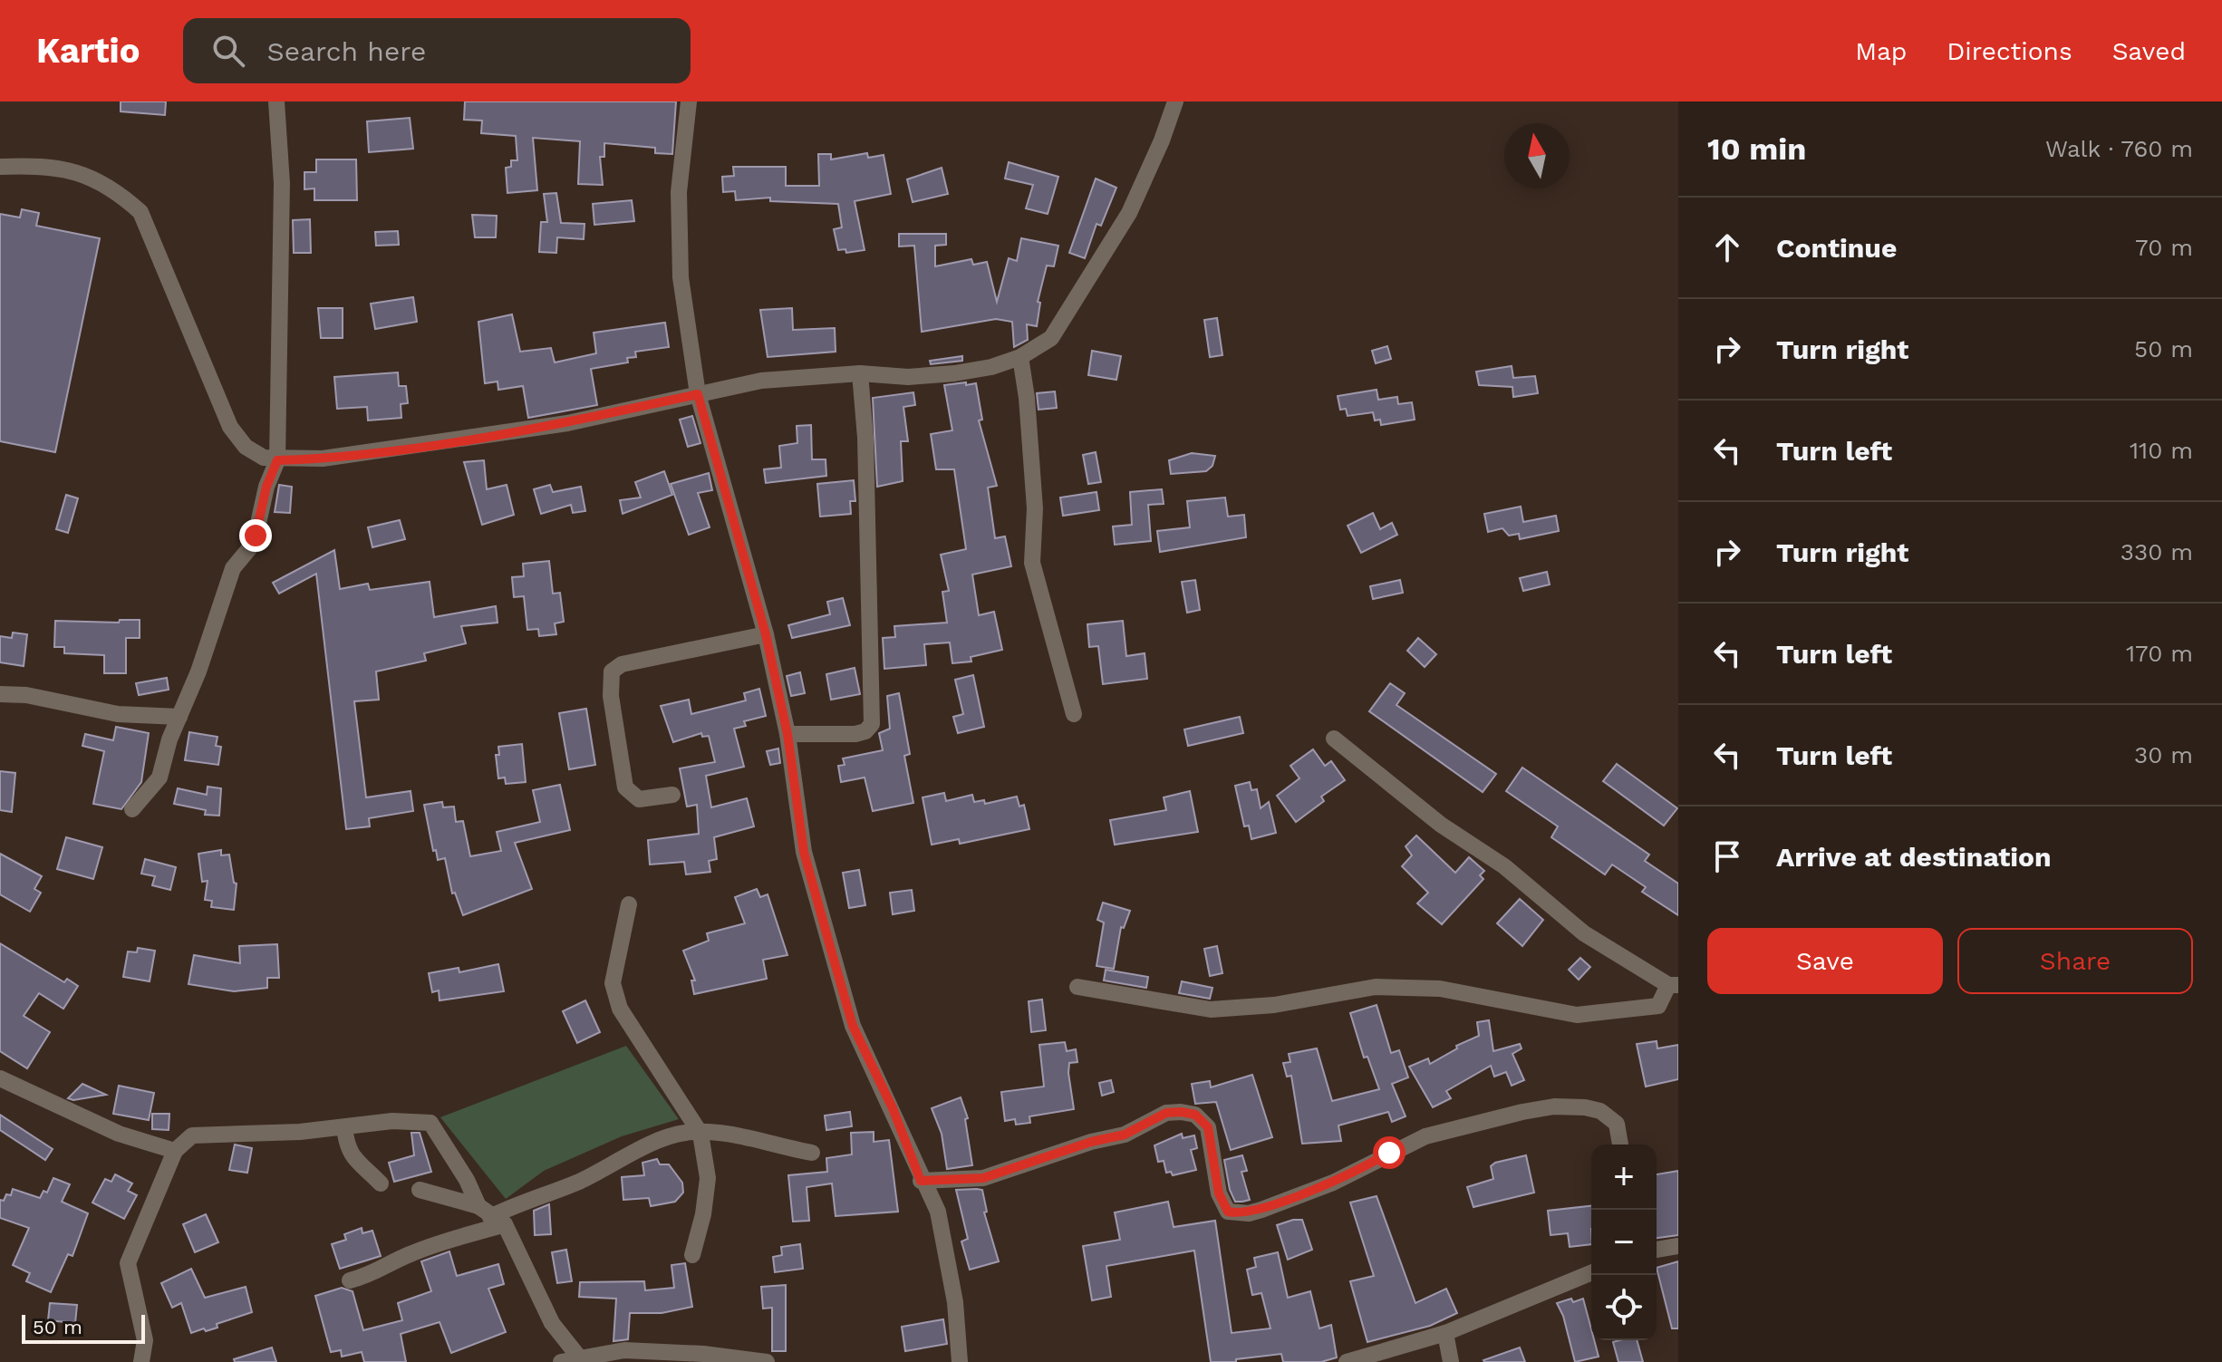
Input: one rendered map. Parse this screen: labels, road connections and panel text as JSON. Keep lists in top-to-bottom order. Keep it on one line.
{"scale_bar":"50 m","north":"top","page":{"header":"Kartio","search":"Search here","nav":["Map","Directions","Saved"],"heading":["10 min","Walk · 760 m"],"list":[["Continue","70 m"],["Turn right","50 m"],["Turn left","110 m"],["Turn right","330 m"],["Turn left","170 m"],["Turn left","30 m"],"Arrive at destination"],"buttons":["Save","Share"],"map_buttons":["+","−"],"scale":"50 m"}}
